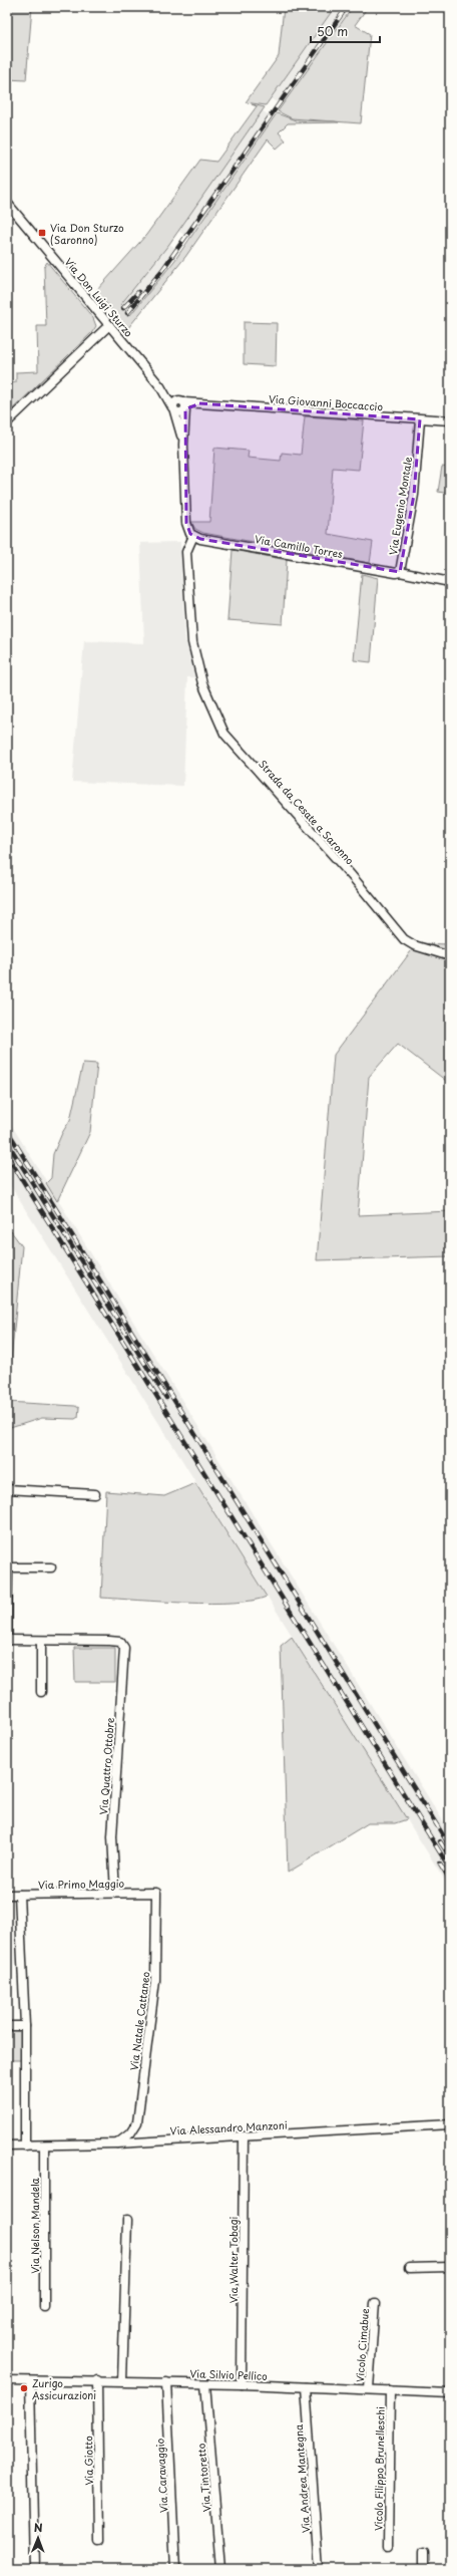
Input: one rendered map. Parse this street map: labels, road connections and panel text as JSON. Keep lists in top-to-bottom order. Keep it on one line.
{"streets":{"street":["Via Don Luigi Sturzo","Via Giovanni Boccaccio","Via Eugenio Montale","Via Camillo Torres","Strada da Cesate a Saronno","Via Quattro Ottobre","Via Primo Maggio","Via Natale Cattaneo","Via Alessandro Manzoni","Via Nelson Mandela","Via Walter Tobagi","Vicolo Cimabue","Via Silvio Pellico","Via Giotto","Vicolo Filippo Brunelleschi","Via Caravaggio","Via Tintoretto","Via Andrea Mantegna"]},"crossings":[["Via Don Luigi Sturzo","Via Giovanni Boccaccio"],["Via Don Luigi Sturzo","Via Camillo Torres"],["Via Don Luigi Sturzo","Strada da Cesate a Saronno"],["Via Giovanni Boccaccio","Via Eugenio Montale"],["Via Eugenio Montale","Via Camillo Torres"],["Via Camillo Torres","Strada da Cesate a Saronno"],["Via Quattro Ottobre","Via Primo Maggio"],["Via Primo Maggio","Via Natale Cattaneo"],["Via Natale Cattaneo","Via Alessandro Manzoni"],["Via Alessandro Manzoni","Via Nelson Mandela"],["Via Alessandro Manzoni","Via Walter Tobagi"],["Via Walter Tobagi","Via Silvio Pellico"],["Vicolo Cimabue","Via Silvio Pellico"],["Via Silvio Pellico","Via Giotto"],["Via Silvio Pellico","Vicolo Filippo Brunelleschi"],["Via Silvio Pellico","Via Caravaggio"],["Via Silvio Pellico","Via Tintoretto"],["Via Silvio Pellico","Via Andrea Mantegna"]],"places":{"transit":["Via Don Sturzo (Saronno)"],"other":["Zurigo Assicurazioni"]},"scale_bar":"50 m","north":"top"}
